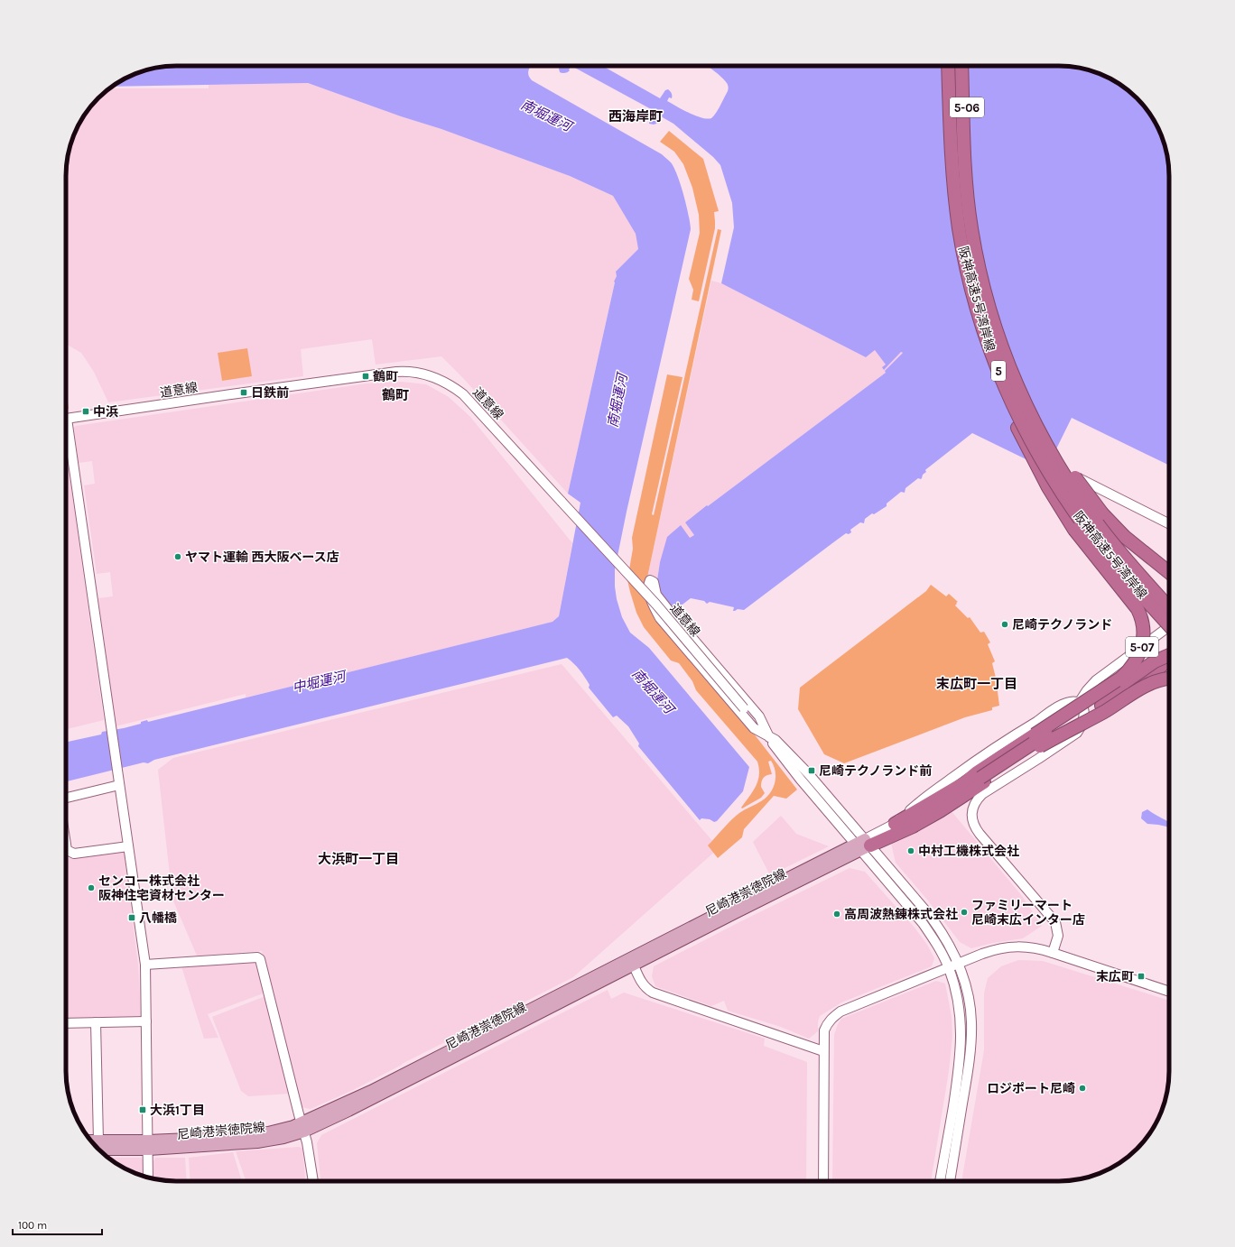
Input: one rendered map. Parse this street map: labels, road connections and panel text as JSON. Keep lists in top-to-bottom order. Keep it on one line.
{"streets":{"highway":["5-06","阪神高速5号湾岸線","5","5-07"],"main road":["尼崎港崇徳院線"],"street":["道意線"]},"crossings":[["5-06","阪神高速5号湾岸線"],["阪神高速5号湾岸線","5-07"],["道意線","5-07"],["道意線","尼崎港崇徳院線"],["5-07","尼崎港崇徳院線"]],"districts":["西海岸町","鶴町","末広町一丁目","大浜町一丁目"],"water":["南堀運河","中堀運河"],"places":{"transit":["鶴町","日鉄前","中浜","尼崎テクノランド前","八幡橋","末広町","大浜1丁目"],"other":["ヤマト運輸 西大阪ベース店","尼崎テクノランド","中村工機株式会社","センコー株式会社 阪神住宅資材センター","ファミリーマート 尼崎末広インター店","高周波熱錬株式会社","ロジポート尼崎"]},"scale_bar":"100 m"}
